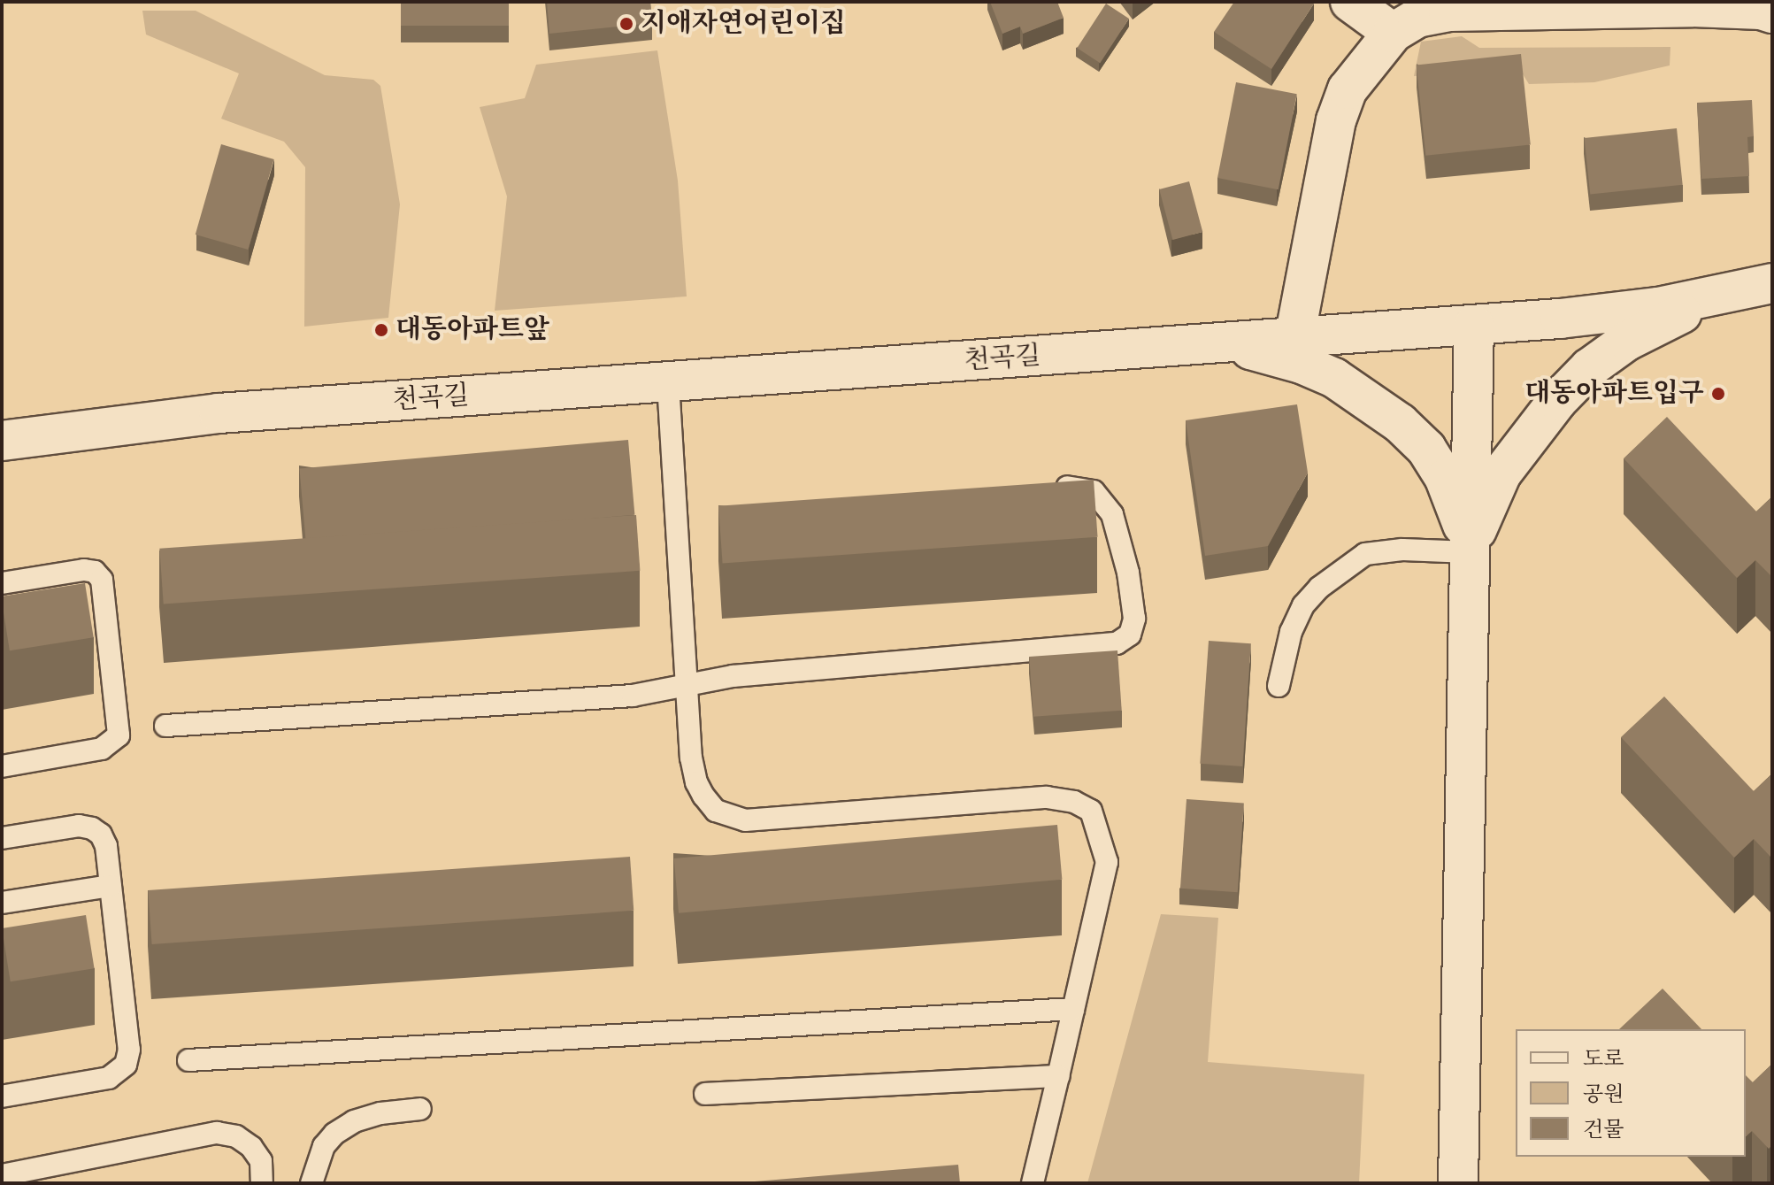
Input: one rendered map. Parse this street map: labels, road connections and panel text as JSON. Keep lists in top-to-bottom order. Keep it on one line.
{"streets":{"street":["천곡길"]},"places":["지애자연어린이집","대동아파트앞","대동아파트입구"],"legend":["도로","공원","건물"]}
